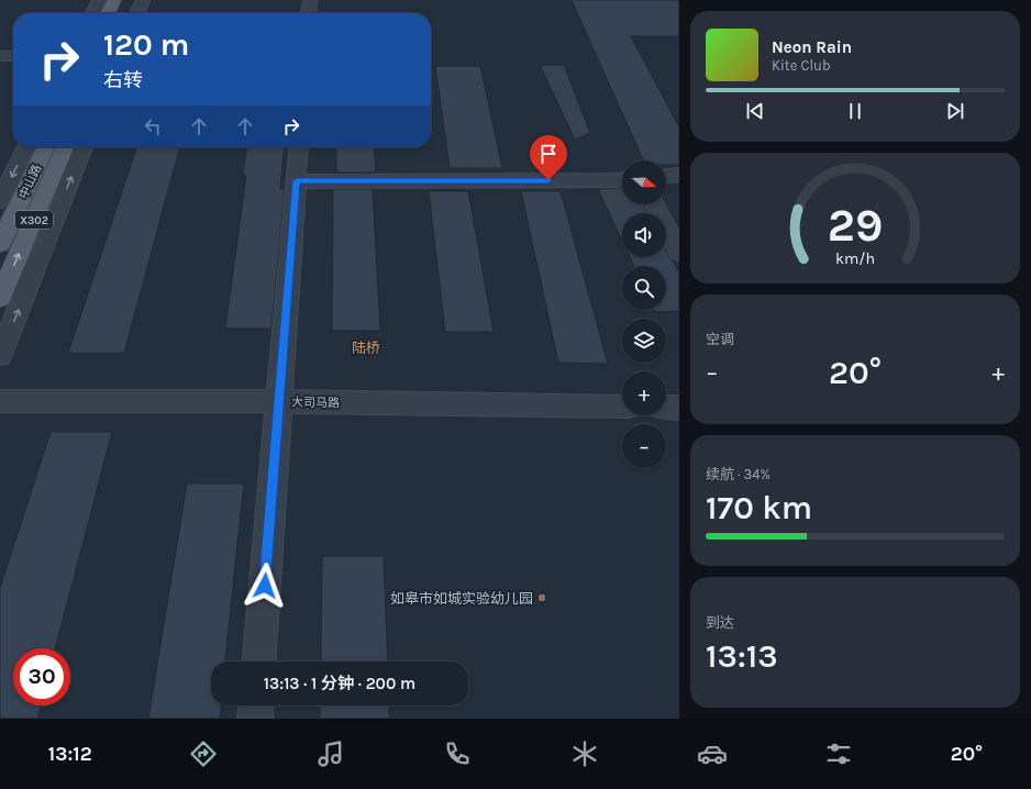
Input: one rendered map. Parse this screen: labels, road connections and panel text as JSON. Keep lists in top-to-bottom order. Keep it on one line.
{"streets":{"main road":["中山路","X302"],"street":["大司马路"]},"districts":["陆桥"],"places":["如皋市如城实验幼儿园"],"north":"right","page":{"turn":["120 m","右转"],"song":["Neon Rain","Kite Club"],"map_buttons":["+","−"],"tile":["空调",["续航 · 34%","170 km"],["到达","13:13"]],"heat":["−","20°","+"],"limit":"30","trip":"13:13 · 1 分钟 · 200 m","tabs":["13:12","20°"],"gauge":["29","km/h"]}}
